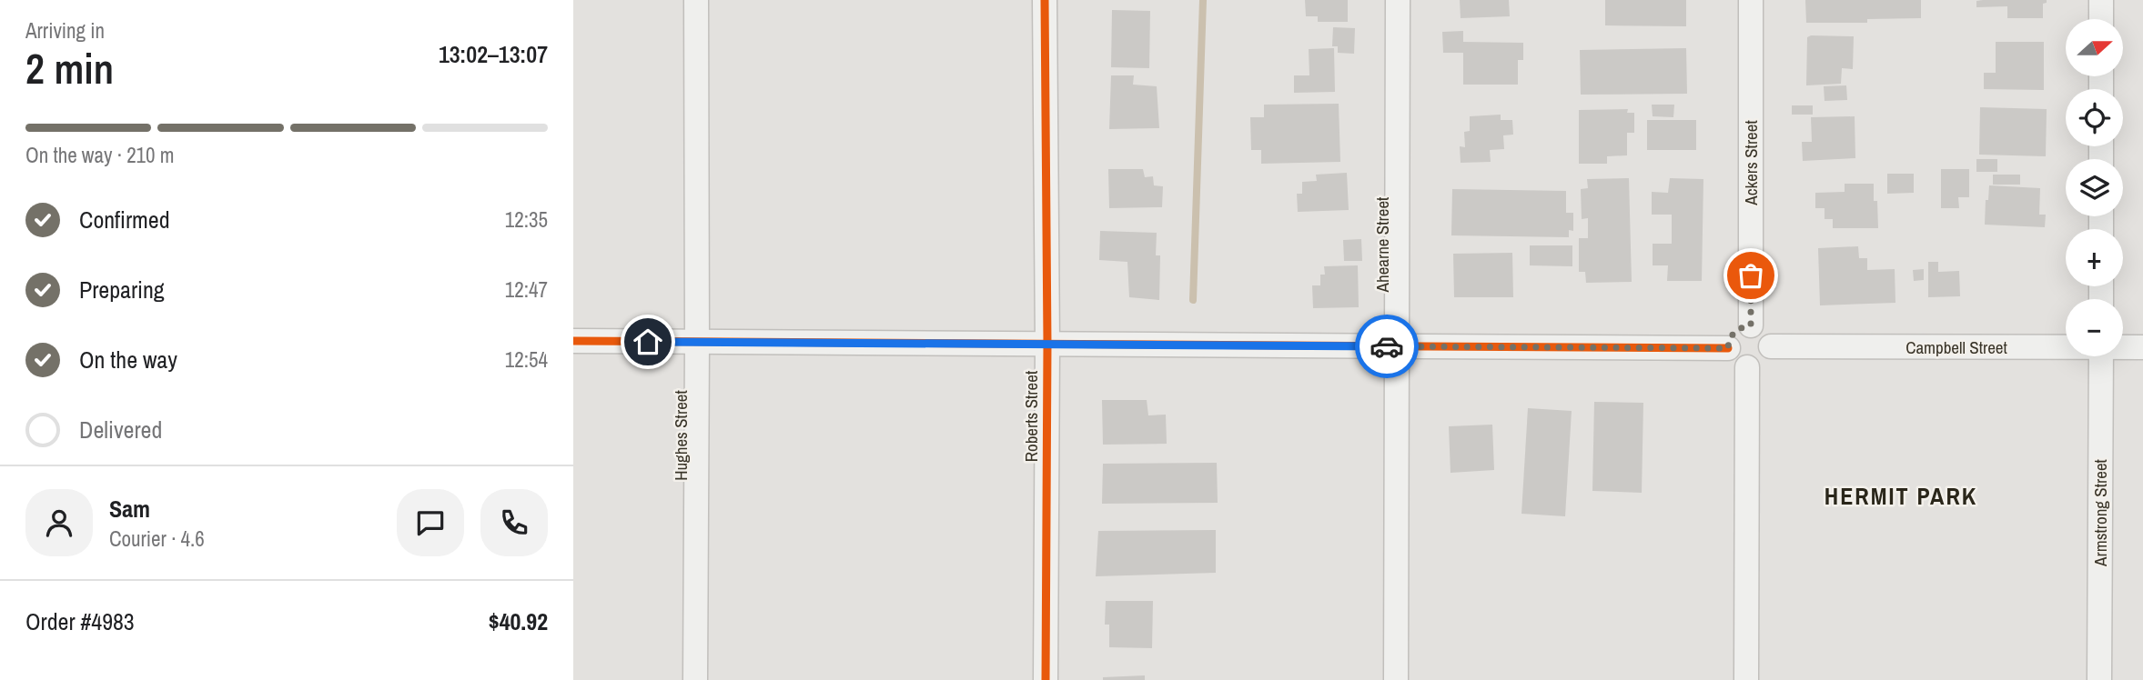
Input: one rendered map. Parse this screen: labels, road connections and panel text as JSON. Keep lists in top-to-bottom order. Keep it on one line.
{"streets":{"street":["Ackers Street","Ahearne Street","Campbell Street","Roberts Street","Hughes Street","Armstrong Street"]},"crossings":[["Ackers Street","Campbell Street"]],"districts":["HERMIT PARK"],"north":"right","page":{"heading":["2 min","Arriving in","13:02–13:07"],"panel":["Sam","Courier · 4.6","Order #4983","$40.92"],"map_buttons":["+","−"],"bar":"On the way · 210 m","list":[["Confirmed","12:35"],["Preparing","12:47"],["On the way","12:54"],"Delivered"]}}
